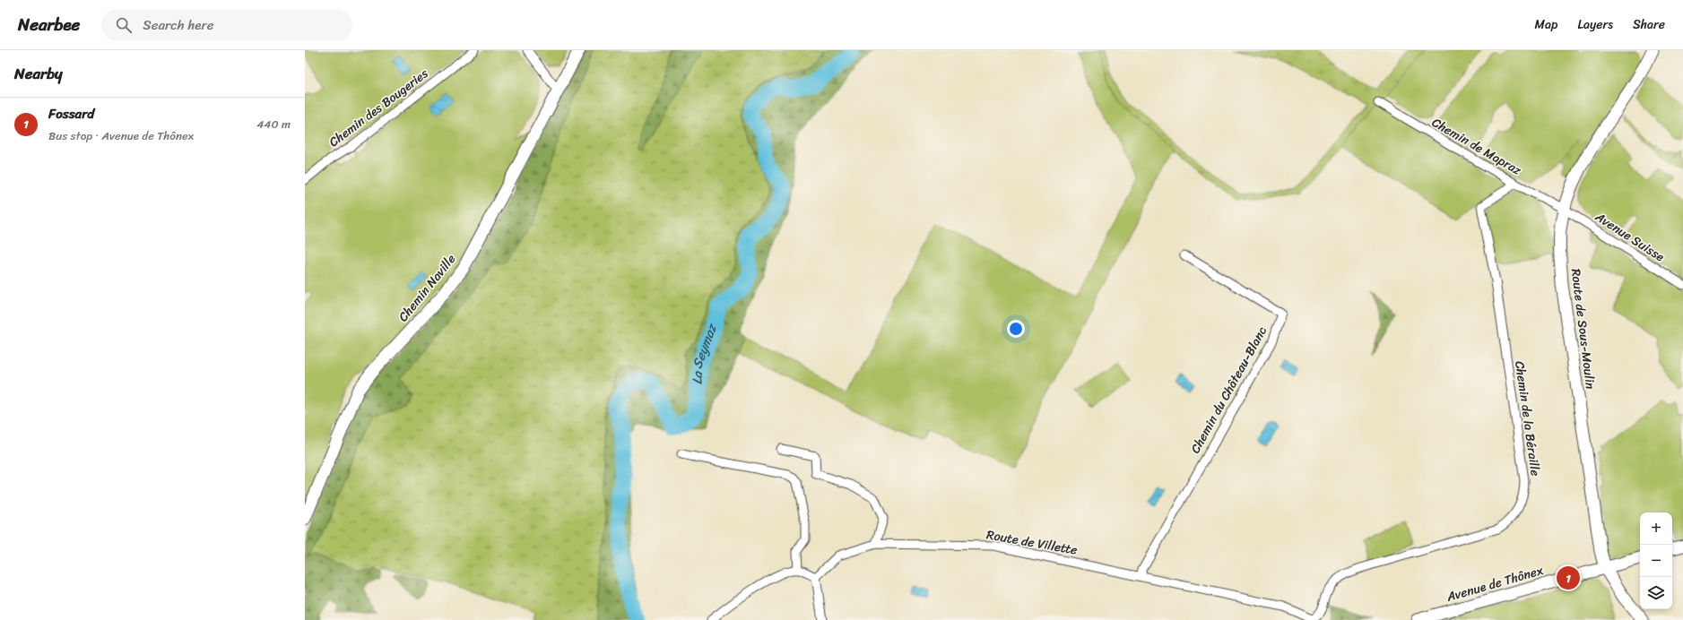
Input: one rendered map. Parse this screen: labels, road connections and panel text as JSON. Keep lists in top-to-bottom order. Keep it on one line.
{"streets":{"main road":["Chemin Naville","Route de Sous-Moulin","Avenue de Thônex"],"street":["Chemin des Bougeries","Chemin de Mapraz","Avenue Suisse","Chemin du Château-Blanc","Chemin de la Béraille","Route de Villette"]},"crossings":[["Chemin de Mapraz","Avenue Suisse"],["Chemin de Mapraz","Route de Sous-Moulin"],["Chemin de Mapraz","Chemin de la Béraille"],["Avenue Suisse","Route de Sous-Moulin"],["Route de Sous-Moulin","Avenue de Thônex"],["Chemin du Château-Blanc","Route de Villette"],["Chemin de la Béraille","Route de Villette"]],"water":["La Seymaz"],"page":{"header":"Nearbee","search":"Search here","nav":["Map","Layers","Share"],"heading":"Nearby","list":[{"mark":"1","name":"Fossard","note":"Bus stop · Avenue de Thônex","value":"440 m"}],"map_buttons":["+","−"],"pins":"1"}}
